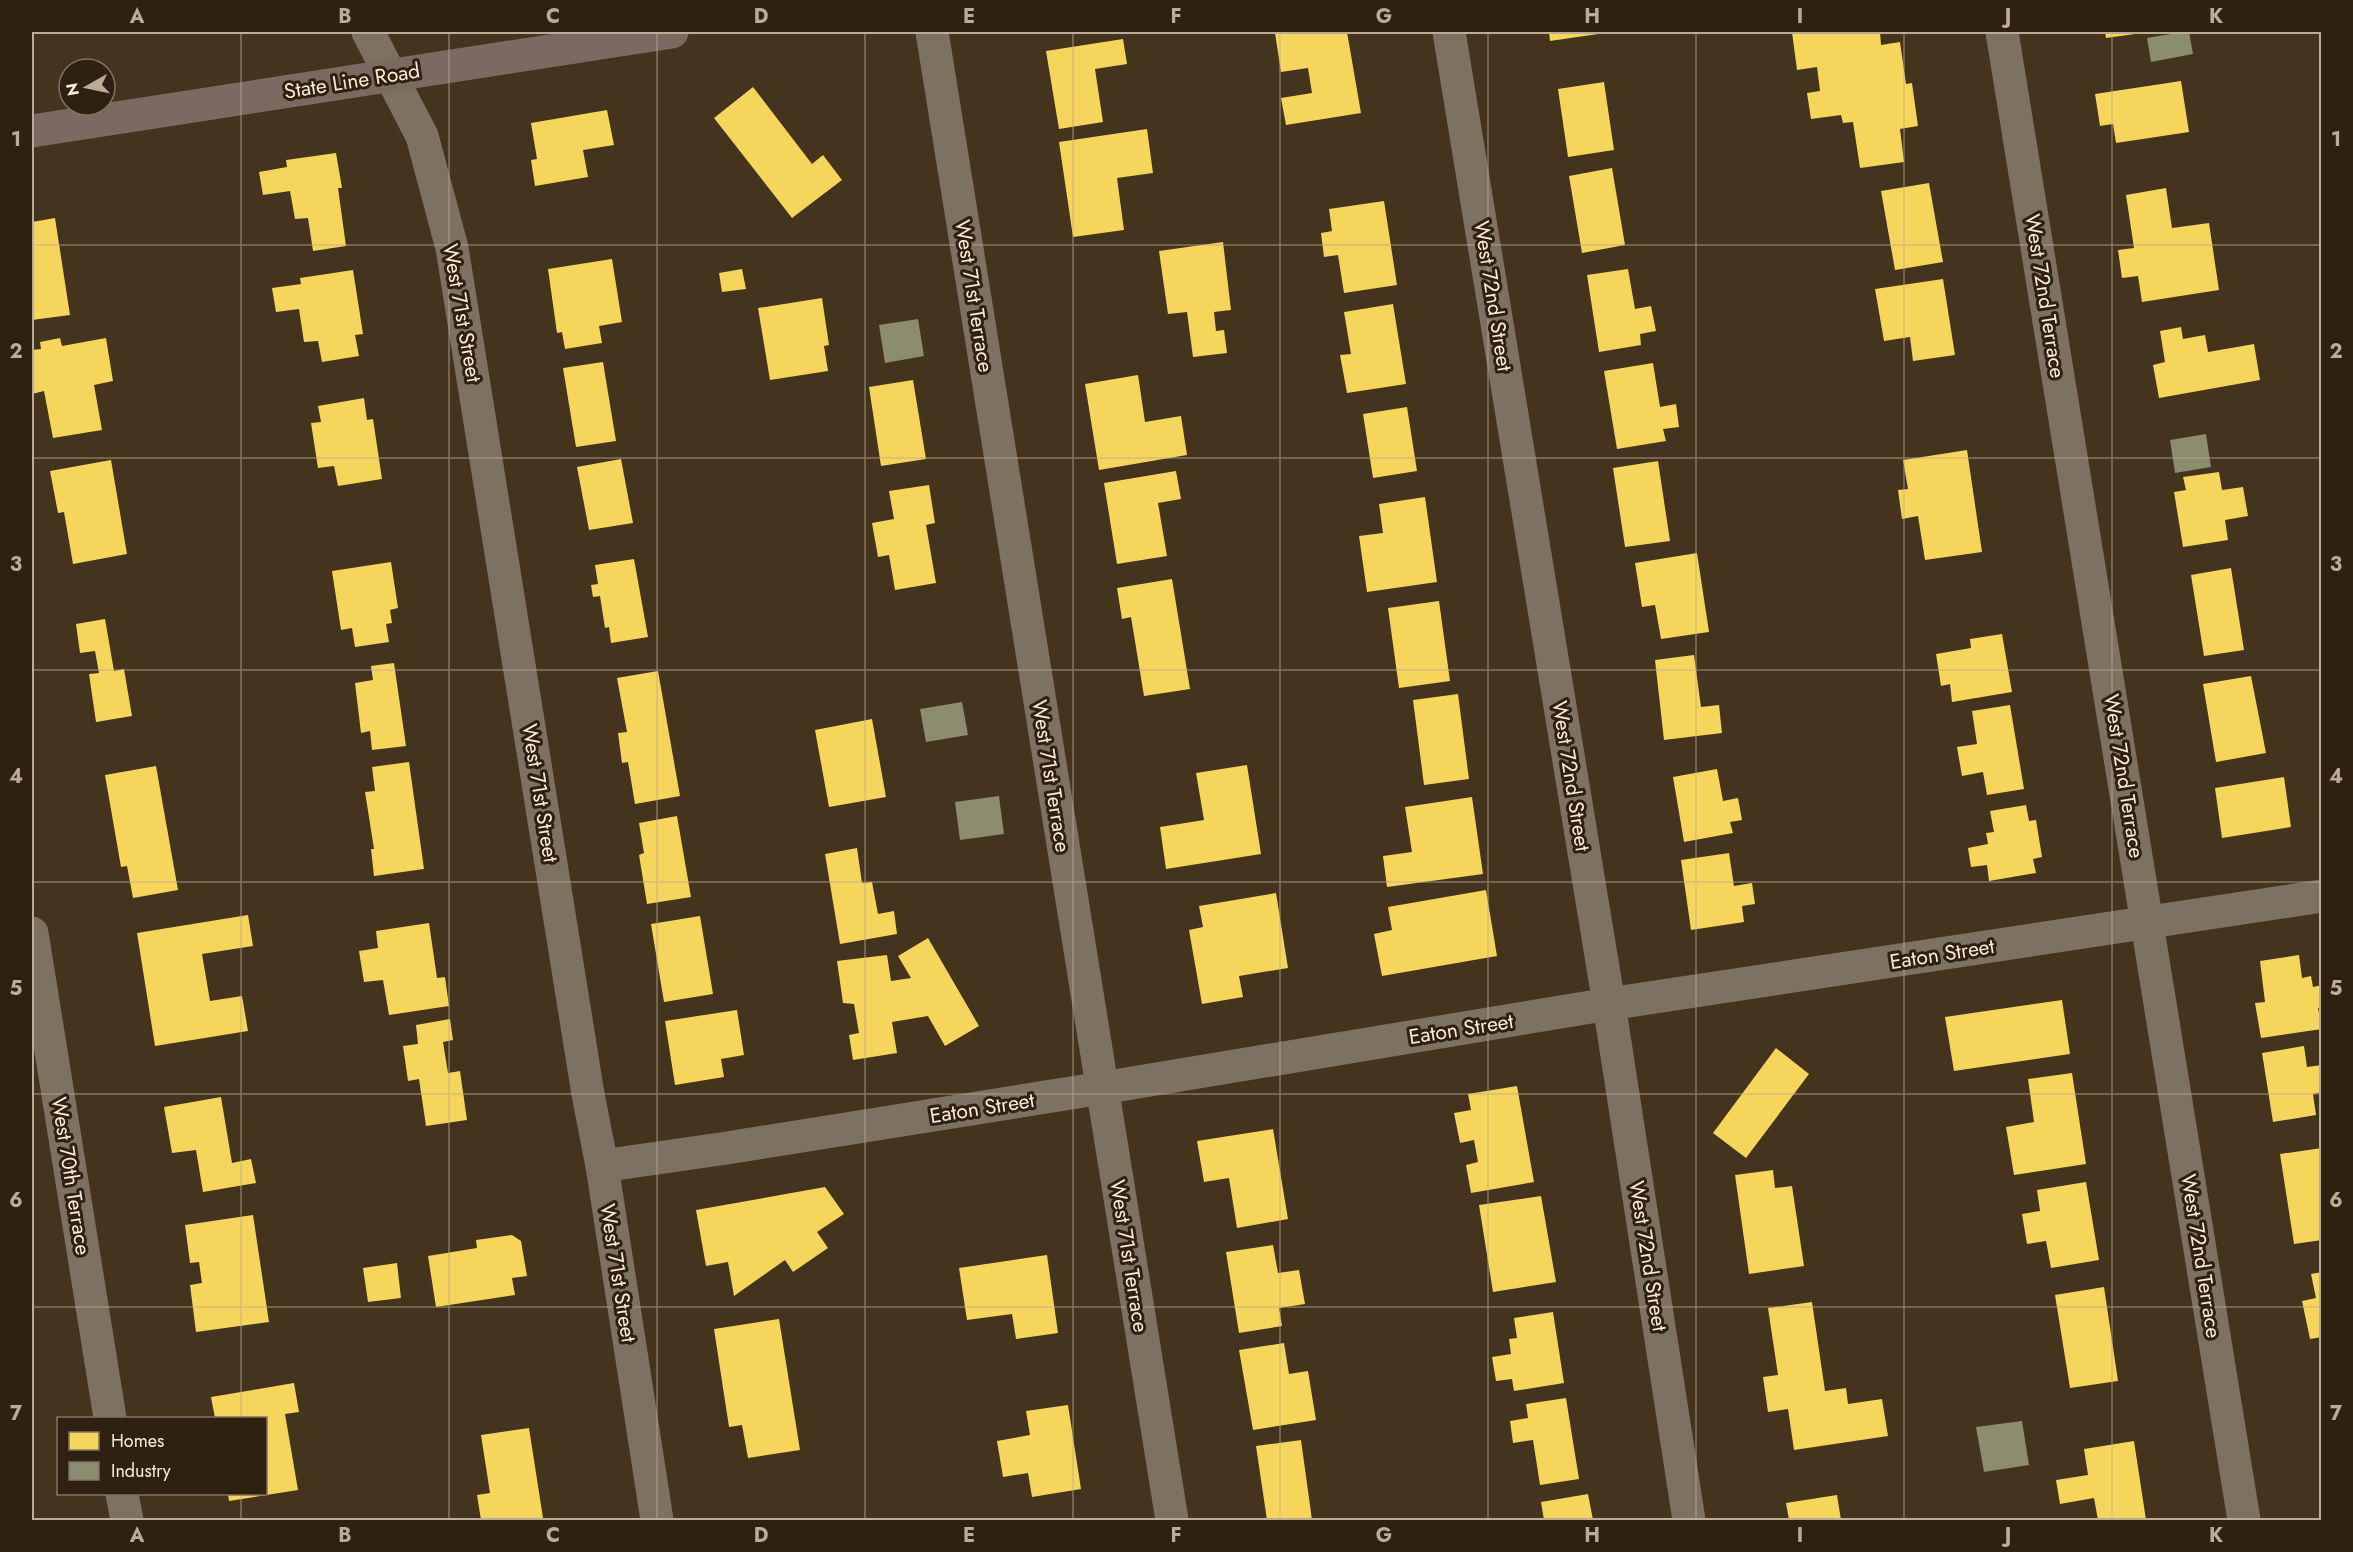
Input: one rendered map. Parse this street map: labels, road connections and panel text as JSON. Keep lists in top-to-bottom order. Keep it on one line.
{"streets":{"main road":["State Line Road"],"street":["West 71st Terrace","West 72nd Street","West 72nd Terrace","West 71st Street","Eaton Street","West 70th Terrace"]},"crossings":[["State Line Road","West 71st Street"],["West 71st Terrace","Eaton Street"],["West 72nd Street","Eaton Street"],["West 72nd Terrace","Eaton Street"],["West 71st Street","Eaton Street"]],"legend":["Homes","Industry"],"north":"left","grid":{"columns":["A","B","C","D","E","F","G","H","I","J","K"],"rows":["1","2","3","4","5","6","7"]}}
